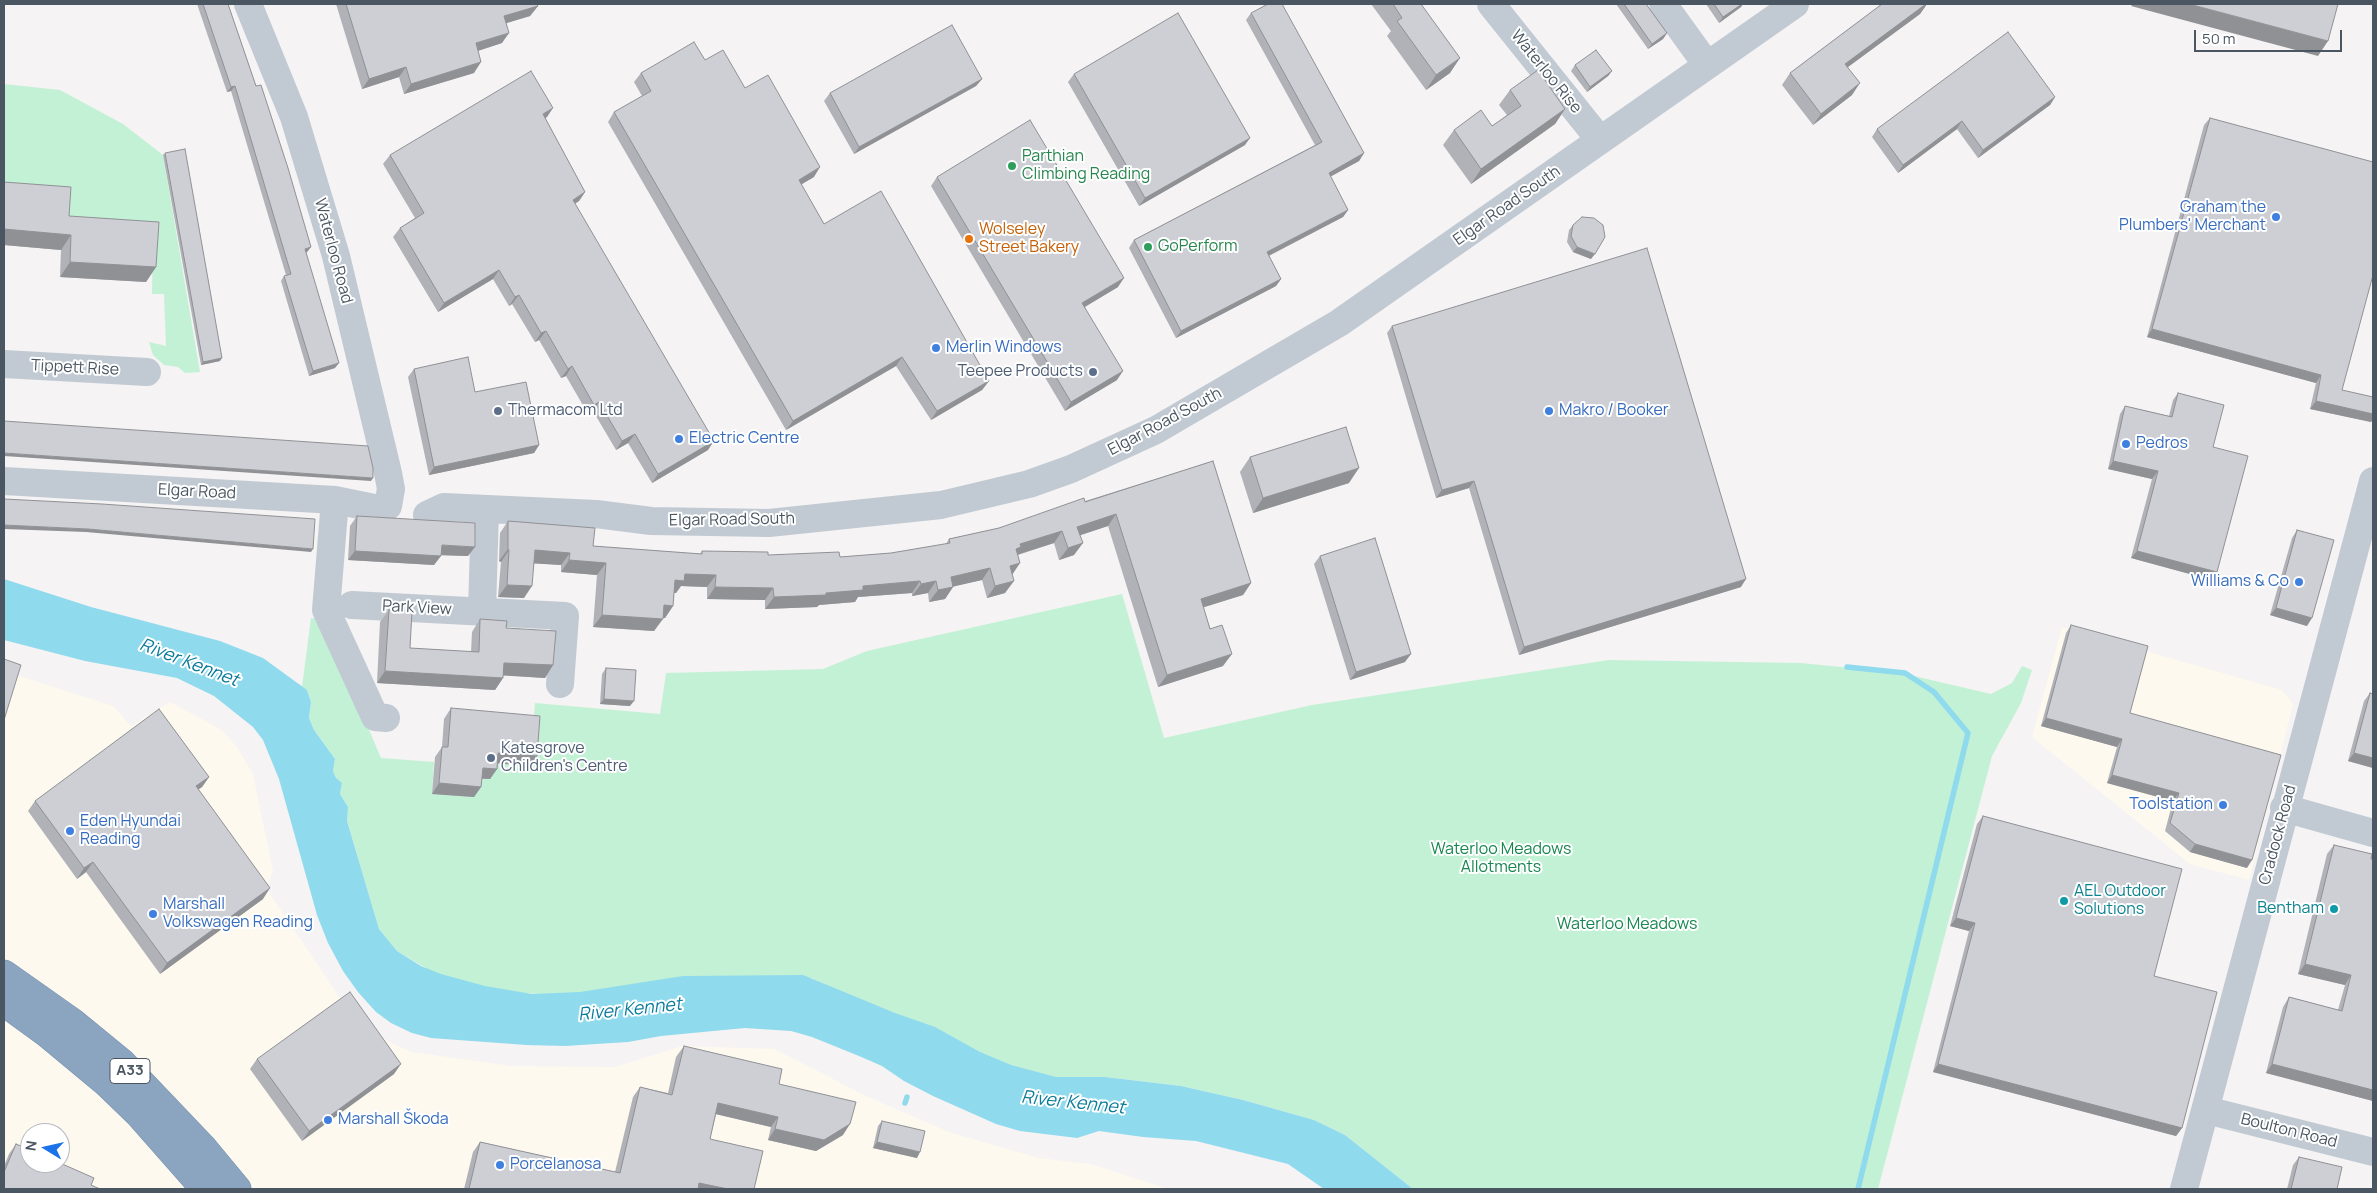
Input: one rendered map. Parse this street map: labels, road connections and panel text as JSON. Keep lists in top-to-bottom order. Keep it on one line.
{"streets":{"highway":["A33"],"street":["Waterloo Rise","Elgar Road South","Waterloo Road","Tippett Rise","Elgar Road","Park View","Cradock Road","Boulton Road"]},"crossings":[["Waterloo Rise","Elgar Road South"],["Waterloo Road","Elgar Road"],["Cradock Road","Boulton Road"]],"water":["River Kennet"],"parks":["Waterloo Meadows Allotments","Waterloo Meadows"],"places":["Parthian Climbing Reading","Graham the Plumbers' Merchant","Wolseley Street Bakery","GoPerform","Merlin Windows","Teepee Products","Thermacom Ltd","Makro / Booker","Electric Centre","Pedros","Williams & Co","Katesgrove Children's Centre","Toolstation","Eden Hyundai Reading","AEL Outdoor Solutions","Bentham","Marshall Volkswagen Reading","Marshall Škoda","Porcelanosa"],"scale_bar":"50 m","north":"left"}
